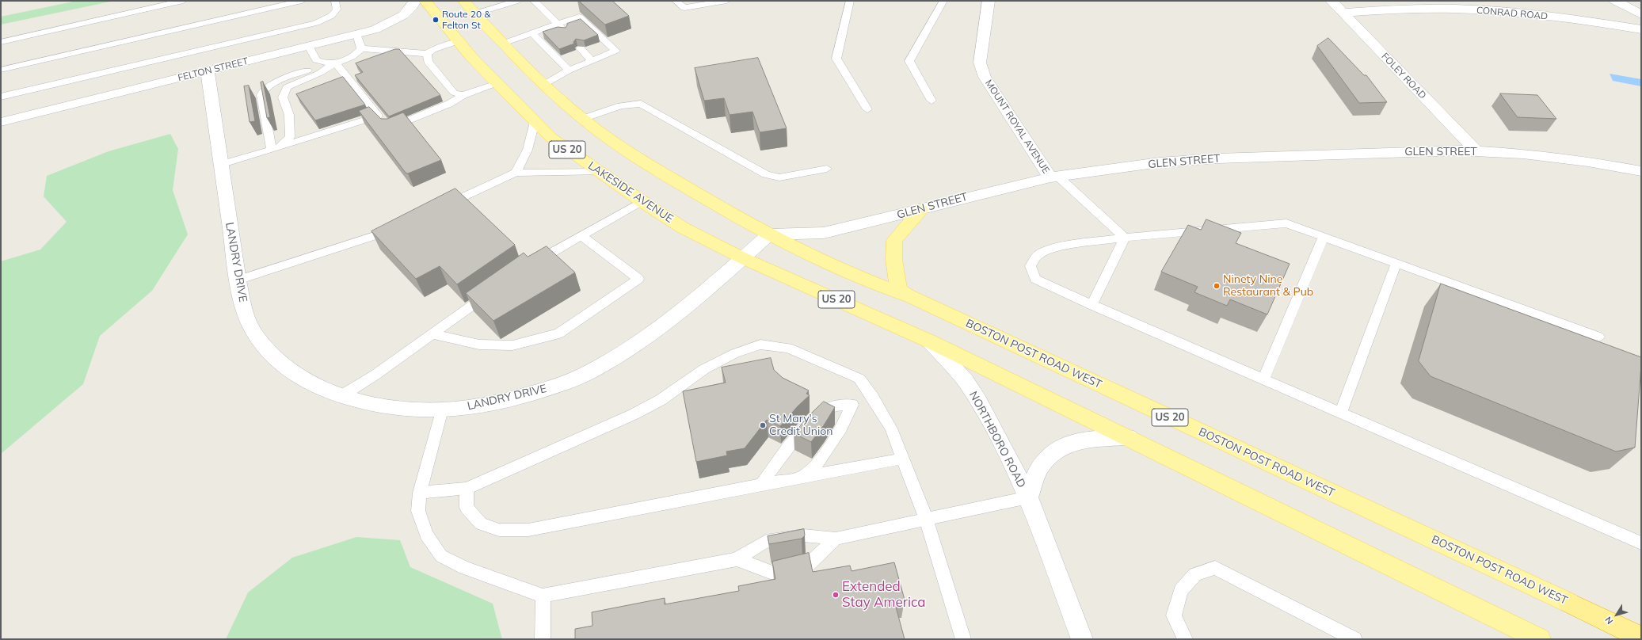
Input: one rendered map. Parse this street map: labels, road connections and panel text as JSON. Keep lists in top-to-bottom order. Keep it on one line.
{"streets":{"highway":["US 20","BOSTON POST ROAD WEST"],"main road":["LAKESIDE AVENUE"],"street":["CONRAD ROAD","FELTON STREET","FOLEY ROAD","MOUNT ROYAL AVENUE","GLEN STREET","LANDRY DRIVE","NORTHBORO ROAD"]},"crossings":[["CONRAD ROAD","FOLEY ROAD"],["FELTON STREET","LANDRY DRIVE"],["FOLEY ROAD","GLEN STREET"],["MOUNT ROYAL AVENUE","GLEN STREET"],["US 20","GLEN STREET"],["US 20","LAKESIDE AVENUE"],["US 20","LANDRY DRIVE"],["US 20","BOSTON POST ROAD WEST"],["US 20","NORTHBORO ROAD"],["GLEN STREET","BOSTON POST ROAD WEST"],["LAKESIDE AVENUE","LANDRY DRIVE"]],"places":["Route 20 & Felton St","Ninety Nine Restaurant & Pub","St Mary's Credit Union","Extended Stay America"],"north":"bottom left"}
